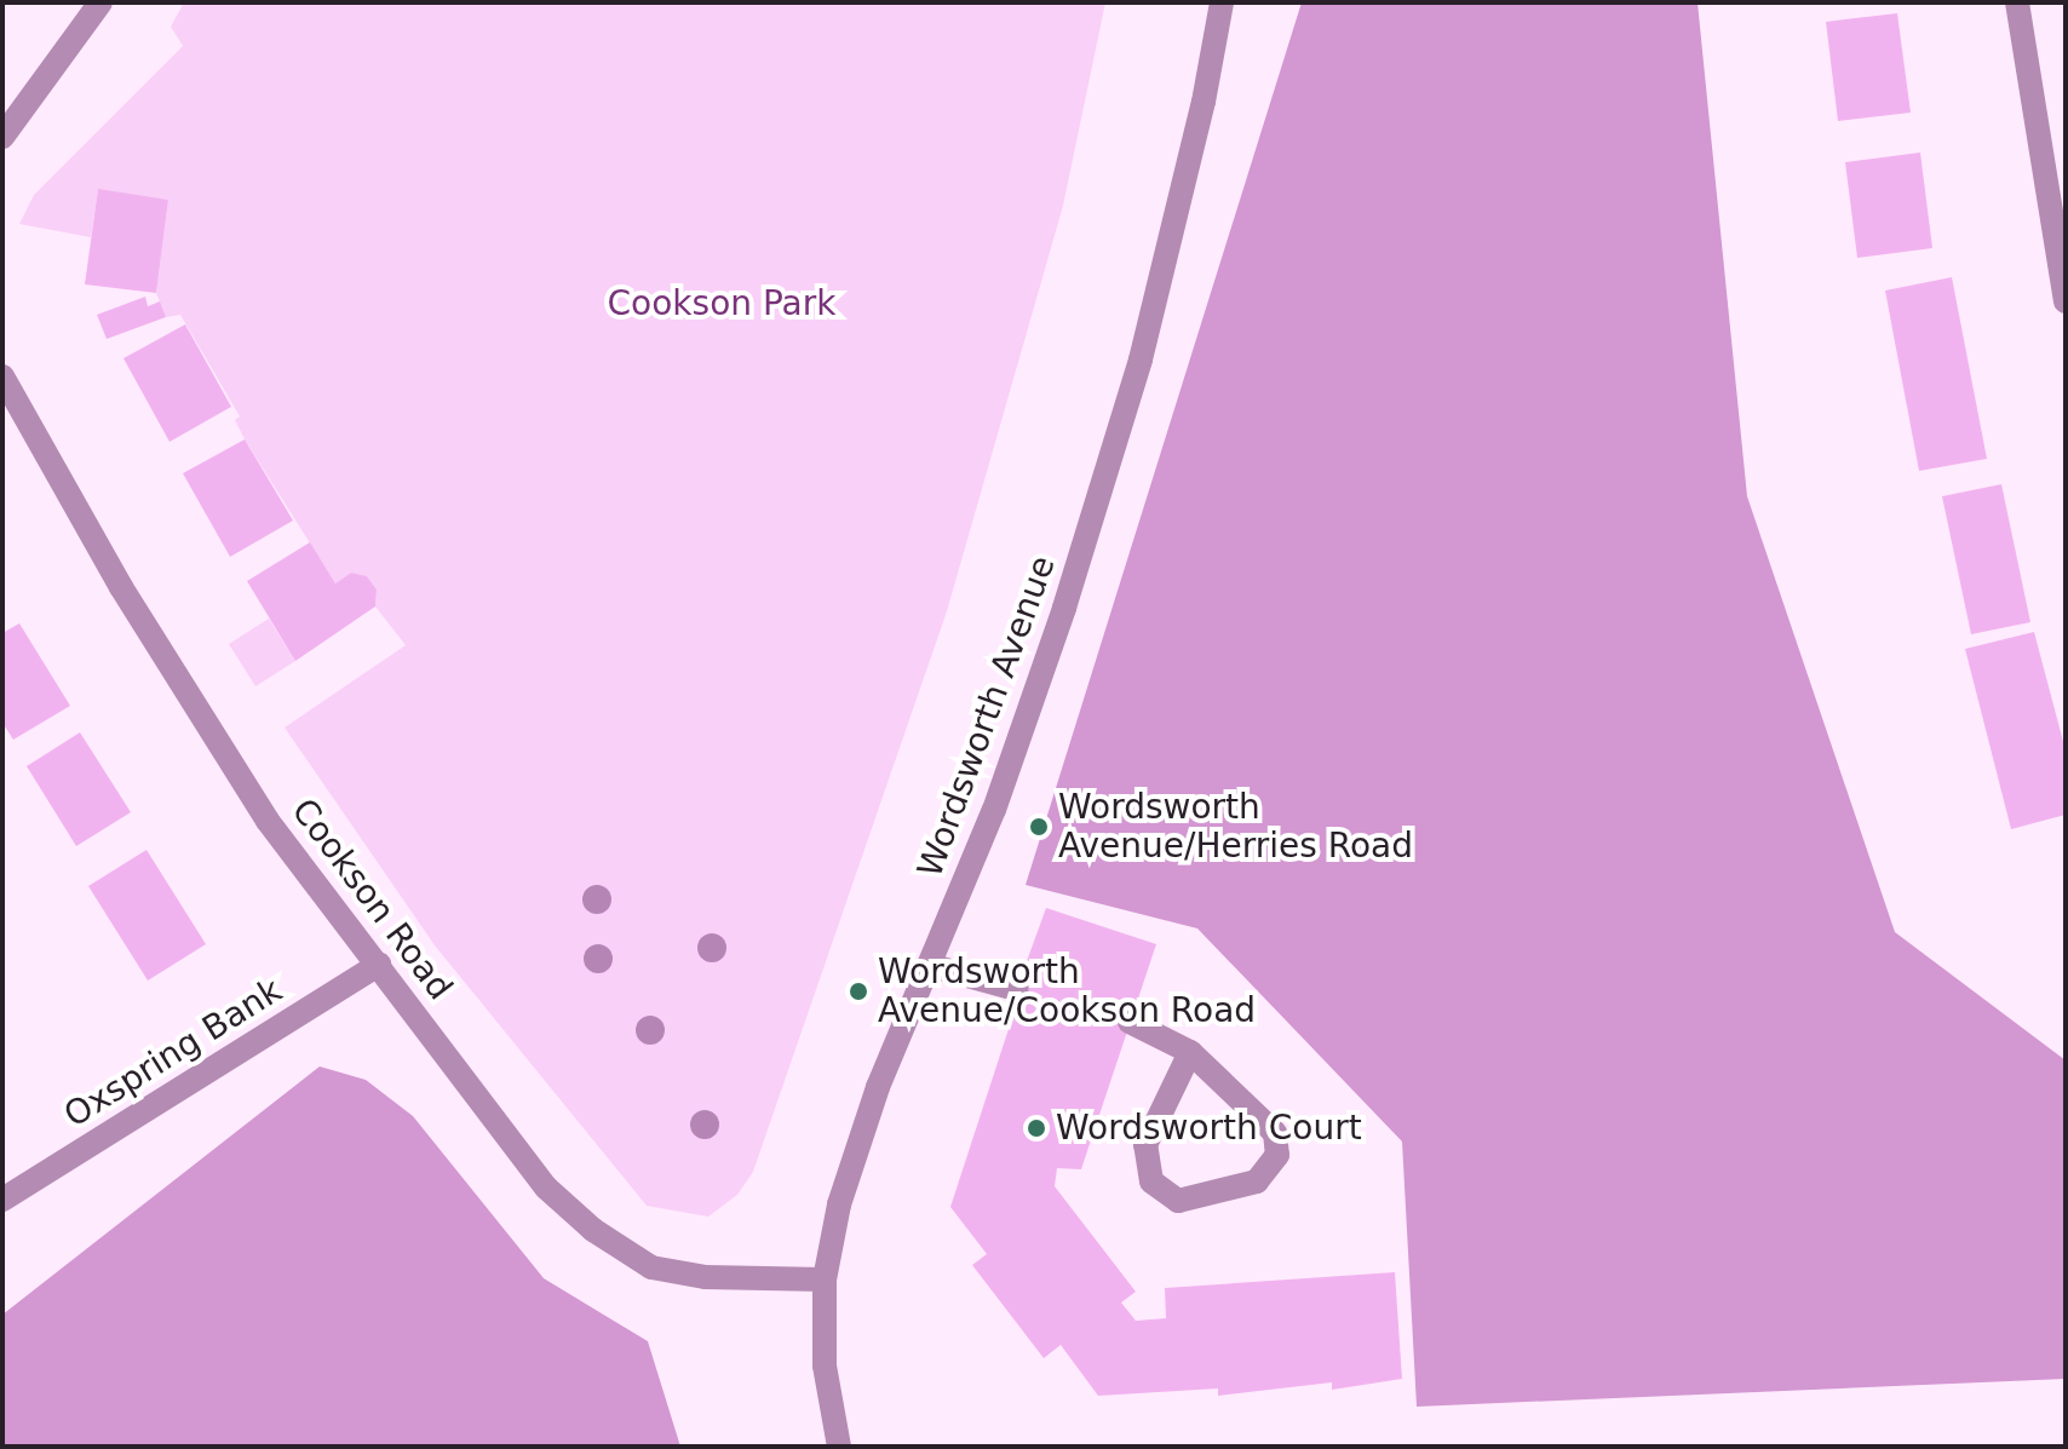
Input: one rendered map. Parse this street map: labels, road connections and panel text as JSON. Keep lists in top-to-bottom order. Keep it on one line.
{"streets":{"street":["Wordsworth Avenue","Cookson Road","Oxspring Bank"]},"crossings":[["Wordsworth Avenue","Cookson Road"],["Cookson Road","Oxspring Bank"]],"parks":["Cookson Park"],"places":["Wordsworth Avenue/Herries Road","Wordsworth Avenue/Cookson Road","Wordsworth Court"]}
